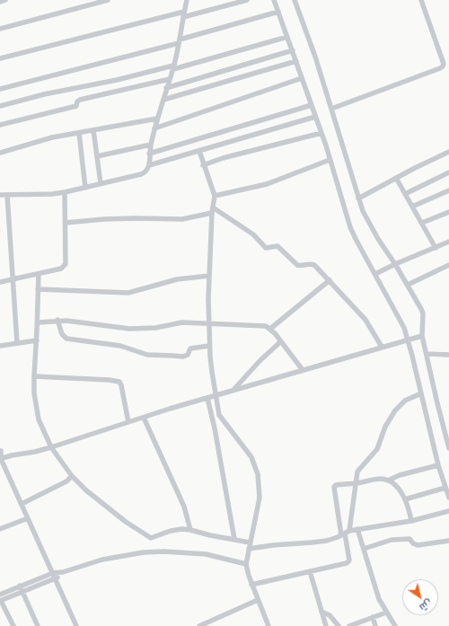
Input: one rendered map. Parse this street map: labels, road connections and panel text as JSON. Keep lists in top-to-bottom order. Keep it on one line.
{"north":"bottom right"}
